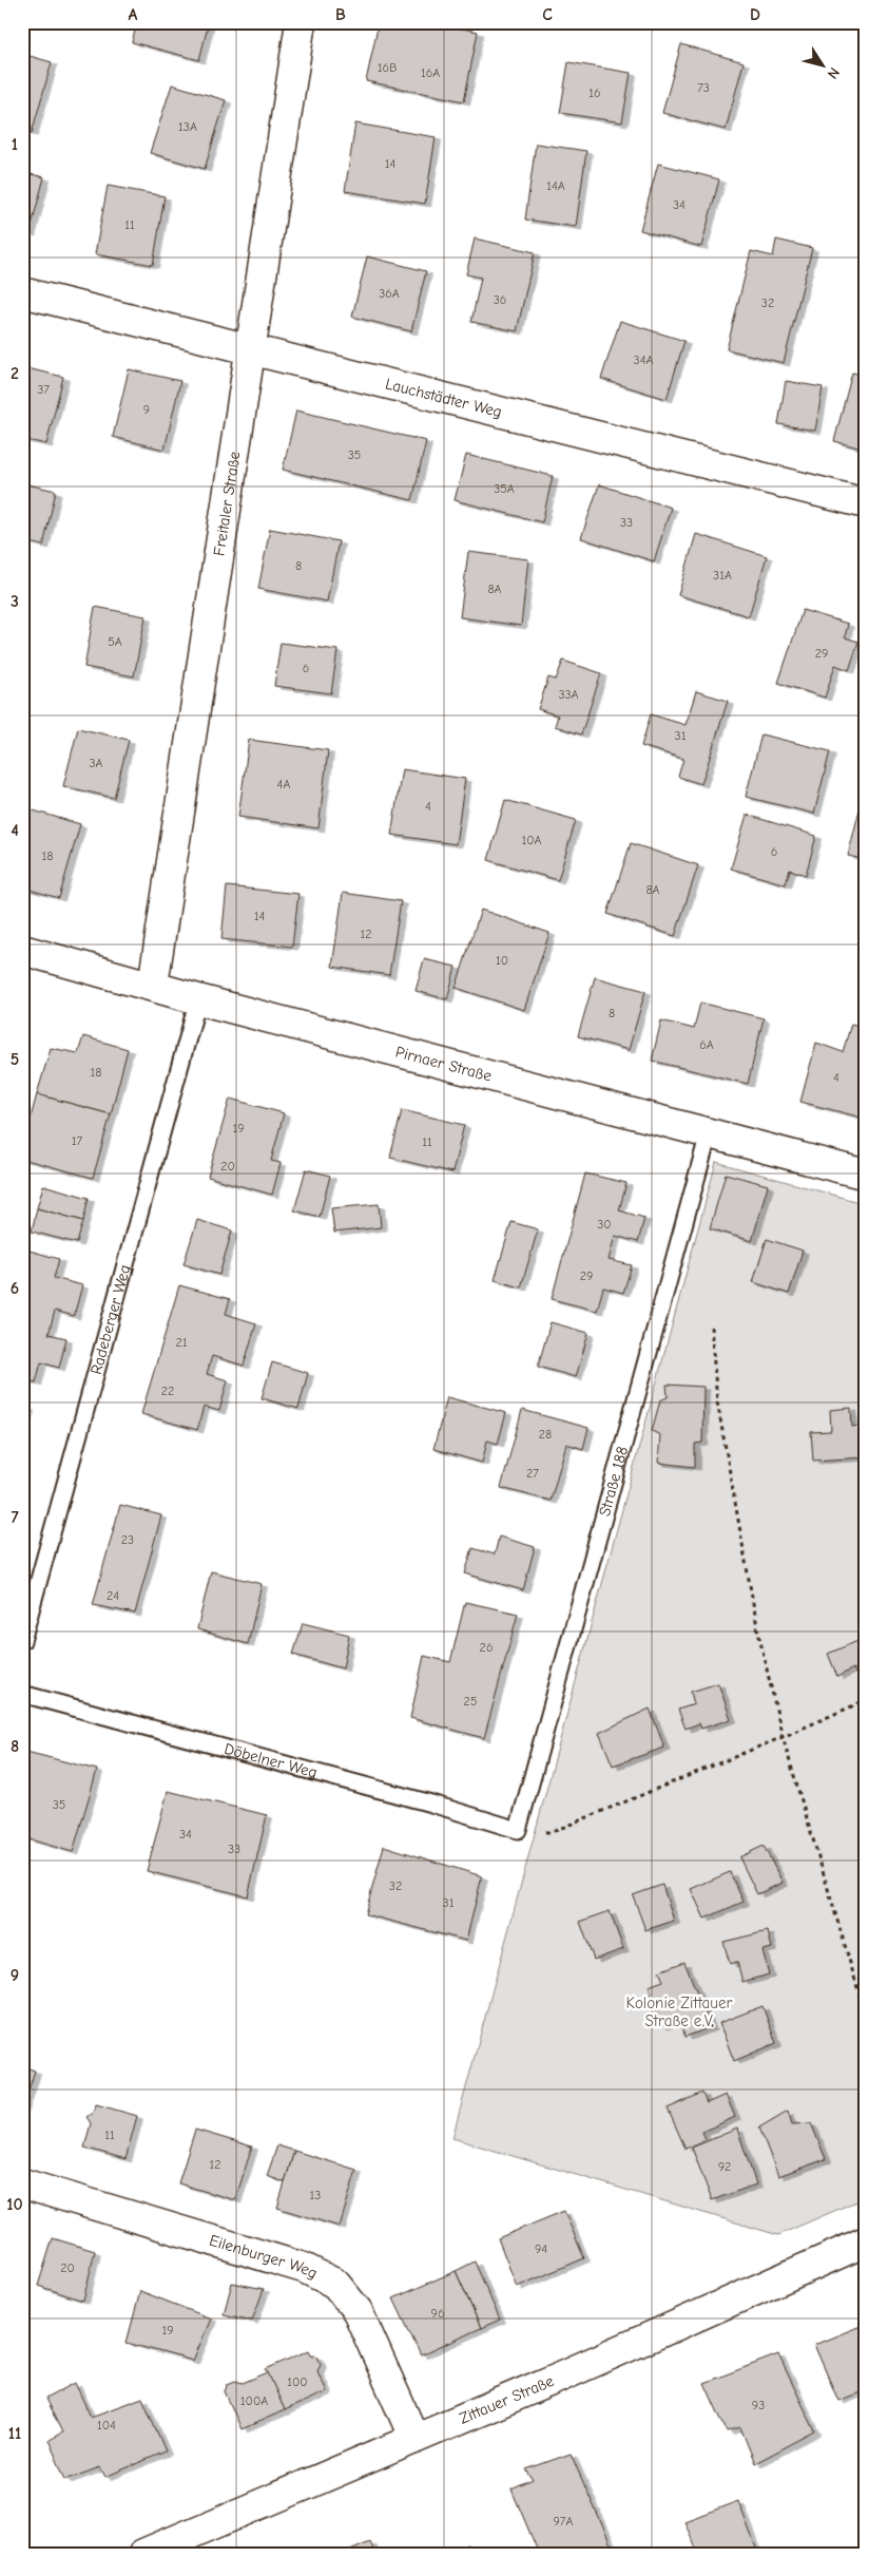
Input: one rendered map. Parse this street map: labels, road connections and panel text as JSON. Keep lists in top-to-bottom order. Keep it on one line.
{"streets":{"street":["Lauchstädter Weg","Freitaler Straße","Pirnaer Straße","Eilenburger Weg","Zittauer Straße"],"lane":["Radeberger Weg","Straße 188","Döbelner Weg"]},"crossings":[["Lauchstädter Weg","Freitaler Straße"],["Freitaler Straße","Pirnaer Straße"],["Pirnaer Straße","Radeberger Weg"],["Pirnaer Straße","Straße 188"],["Straße 188","Döbelner Weg"],["Eilenburger Weg","Zittauer Straße"]],"parks":["Kolonie Zittauer Straße e.V."],"house_numbers":["16B","16A","73","16","13A","14","14A","34","11","36A","36","32","34A","37","9","35","35A","33","8","31A","8A","5A","29","6","33A","31","3A","4A","4","10A","6","18","8A","14","12","10","8","6A","18","4","19","17","11","20","30","29","21","22","28","27","23","24","26","25","35","34","33","32","31","11","12","92","13","94","20","96","19","100","100A","93","104","97A"],"north":"bottom right","grid":{"columns":["A","B","C","D"],"rows":["1","2","3","4","5","6","7","8","9","10","11"]}}
